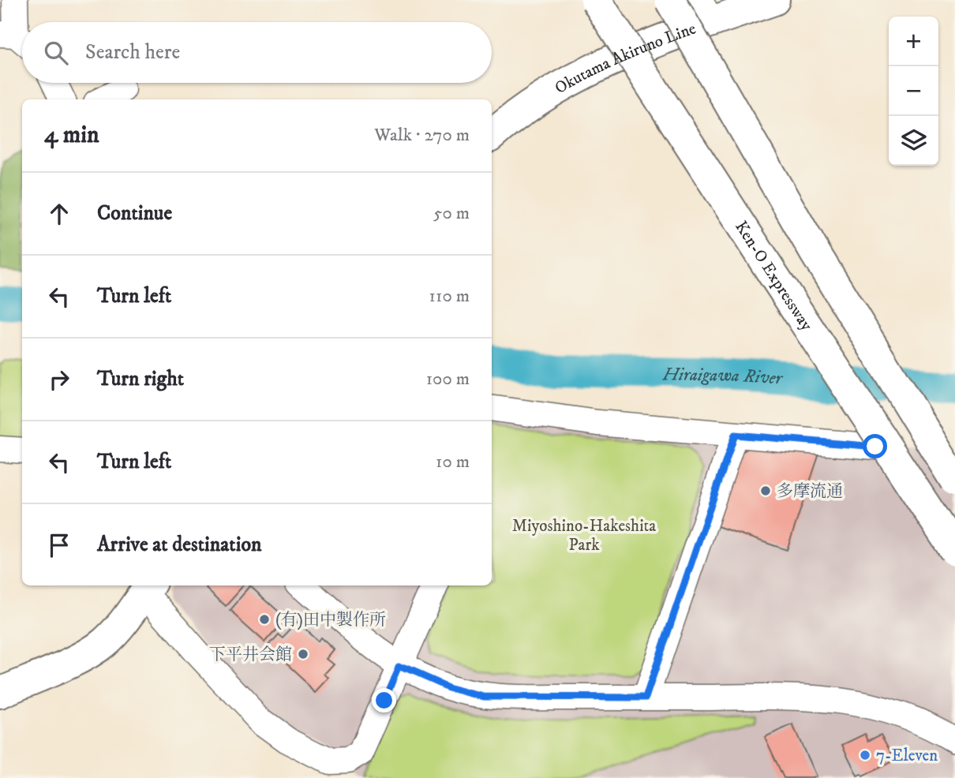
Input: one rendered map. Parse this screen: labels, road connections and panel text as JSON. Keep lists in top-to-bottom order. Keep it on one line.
{"streets":{"main road":["Okutama Akiruno Line","Ken-O Expressway"]},"water":["Hiraigawa River"],"parks":["Miyoshino-Hakeshita Park"],"places":["多摩流通","(有)田中製作所","下平井会館","7-Eleven"],"page":{"map_buttons":["+","−"],"search":"Search here","heading":["4 min","Walk · 270 m"],"list":[["Continue","50 m"],["Turn left","110 m"],["Turn right","100 m"],["Turn left","10 m"],"Arrive at destination"]}}
